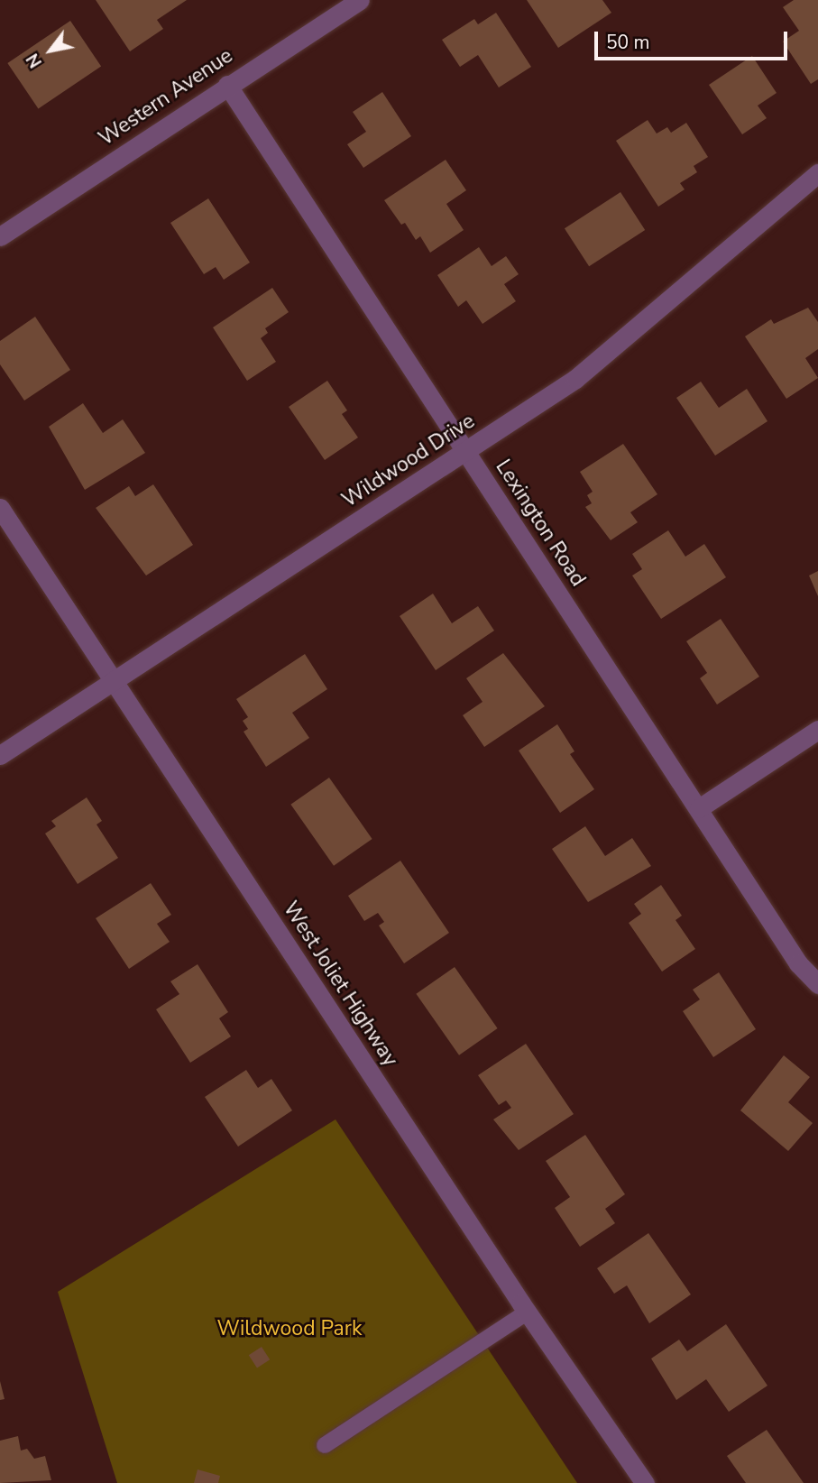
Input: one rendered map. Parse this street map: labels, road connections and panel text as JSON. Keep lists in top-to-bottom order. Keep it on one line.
{"streets":{"street":["Western Avenue","Wildwood Drive","Lexington Road","West Joliet Highway"]},"crossings":[["Western Avenue","Lexington Road"],["Wildwood Drive","Lexington Road"],["Wildwood Drive","West Joliet Highway"]],"parks":["Wildwood Park"],"scale_bar":"50 m","north":"bottom left"}
